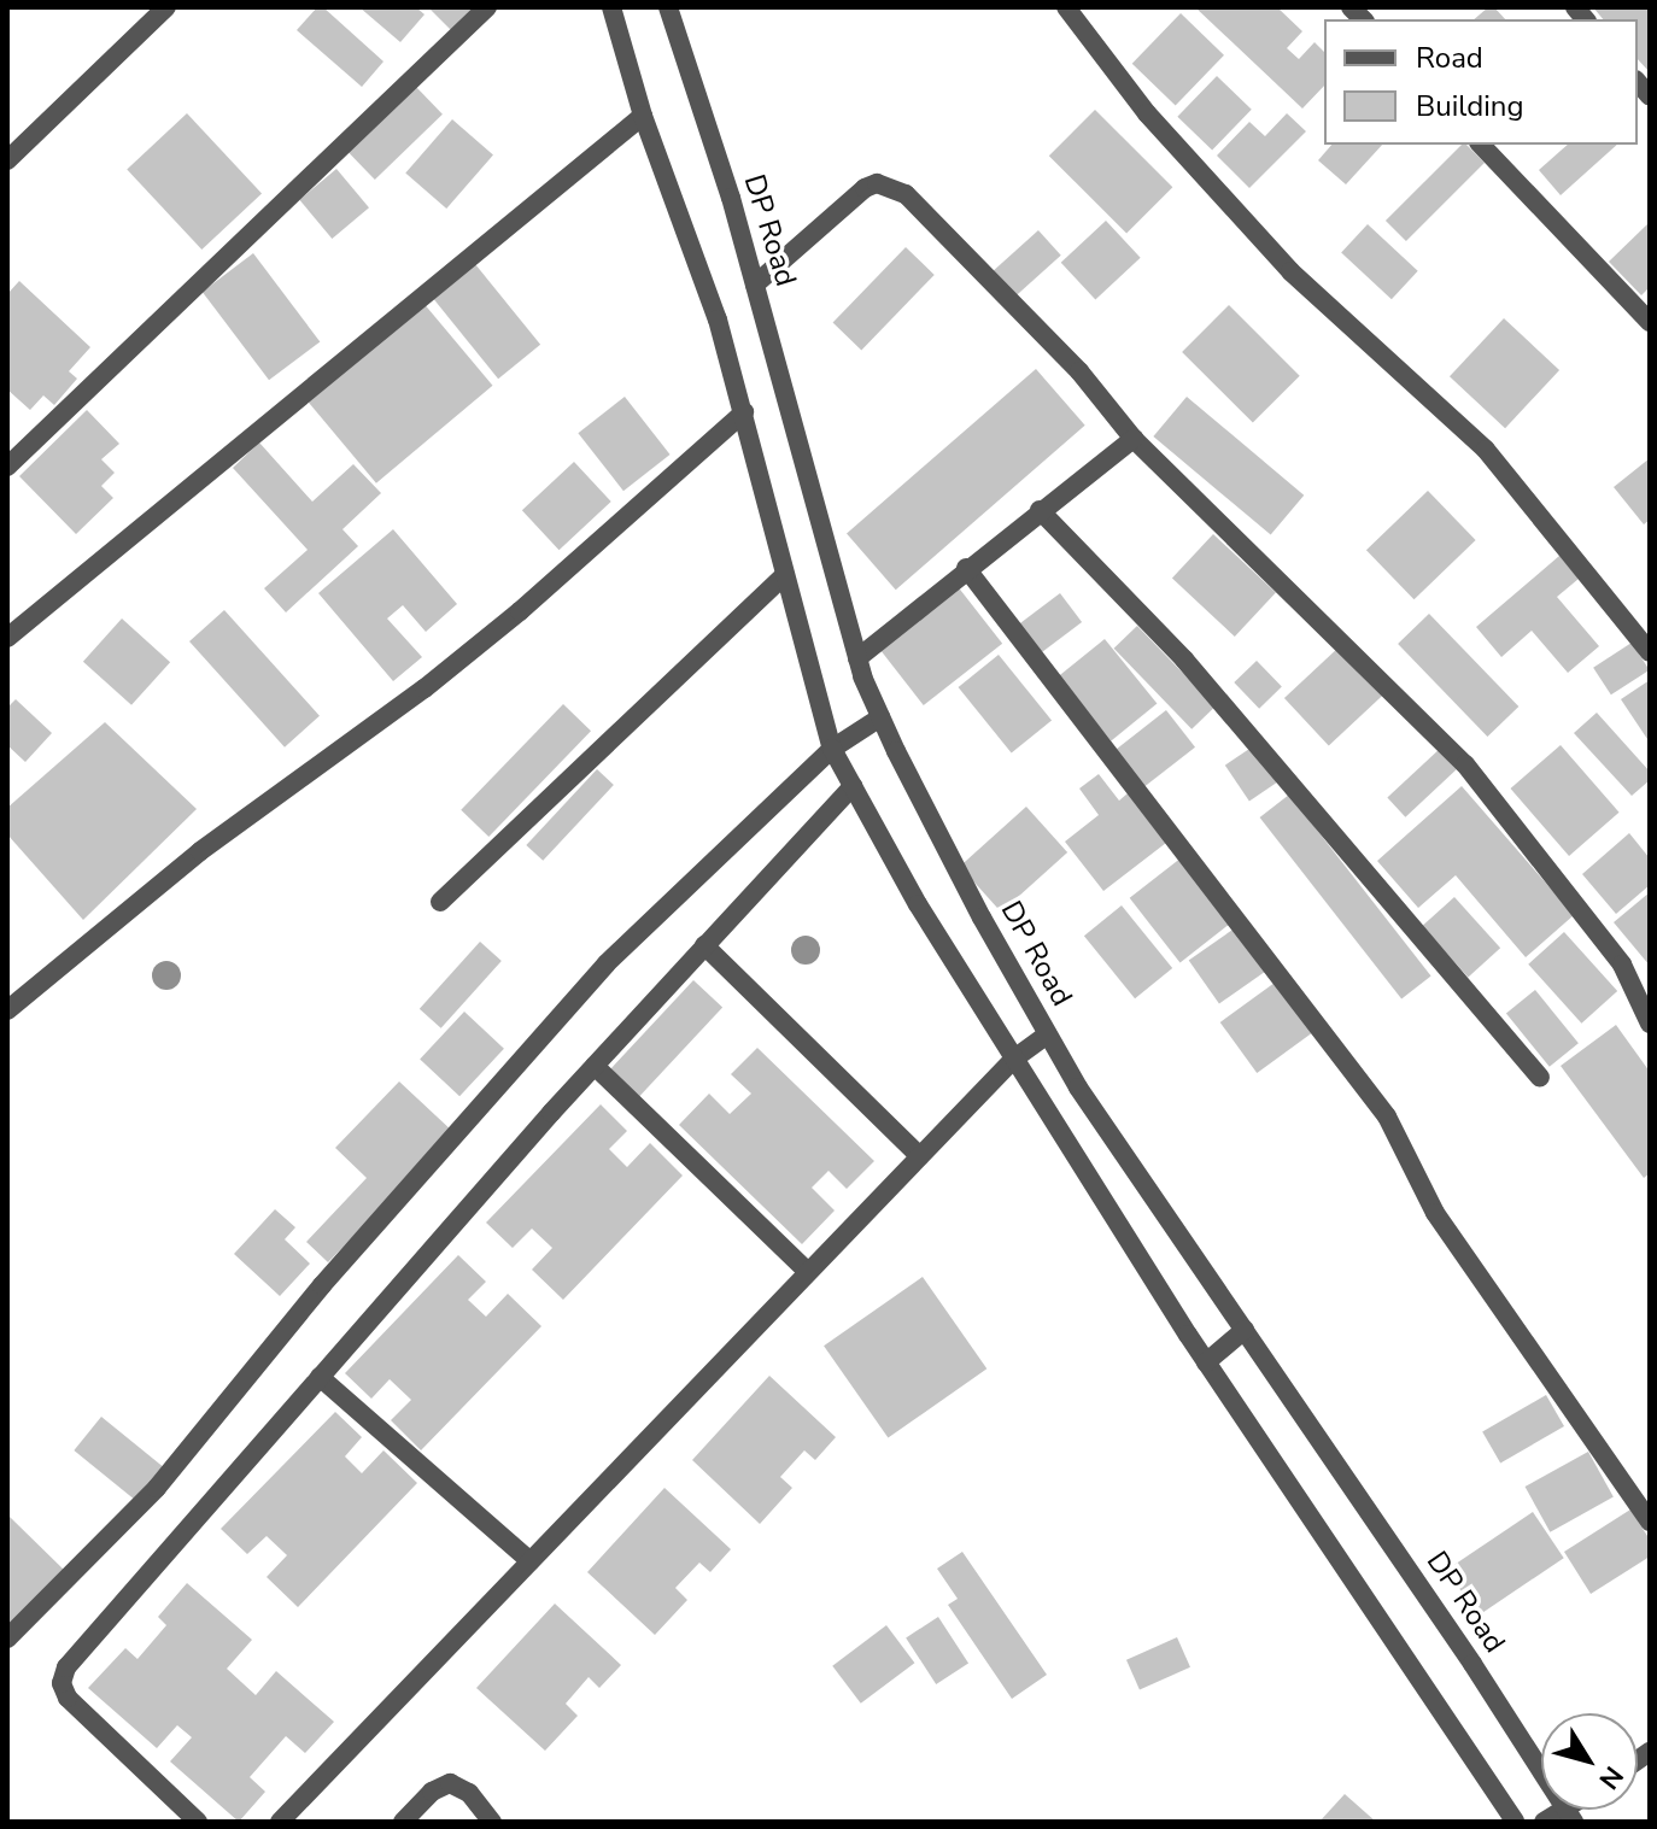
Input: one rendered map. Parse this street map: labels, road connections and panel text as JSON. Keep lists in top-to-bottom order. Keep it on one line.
{"streets":{"street":["DP Road"]},"legend":["Road","Building"],"north":"bottom right"}
